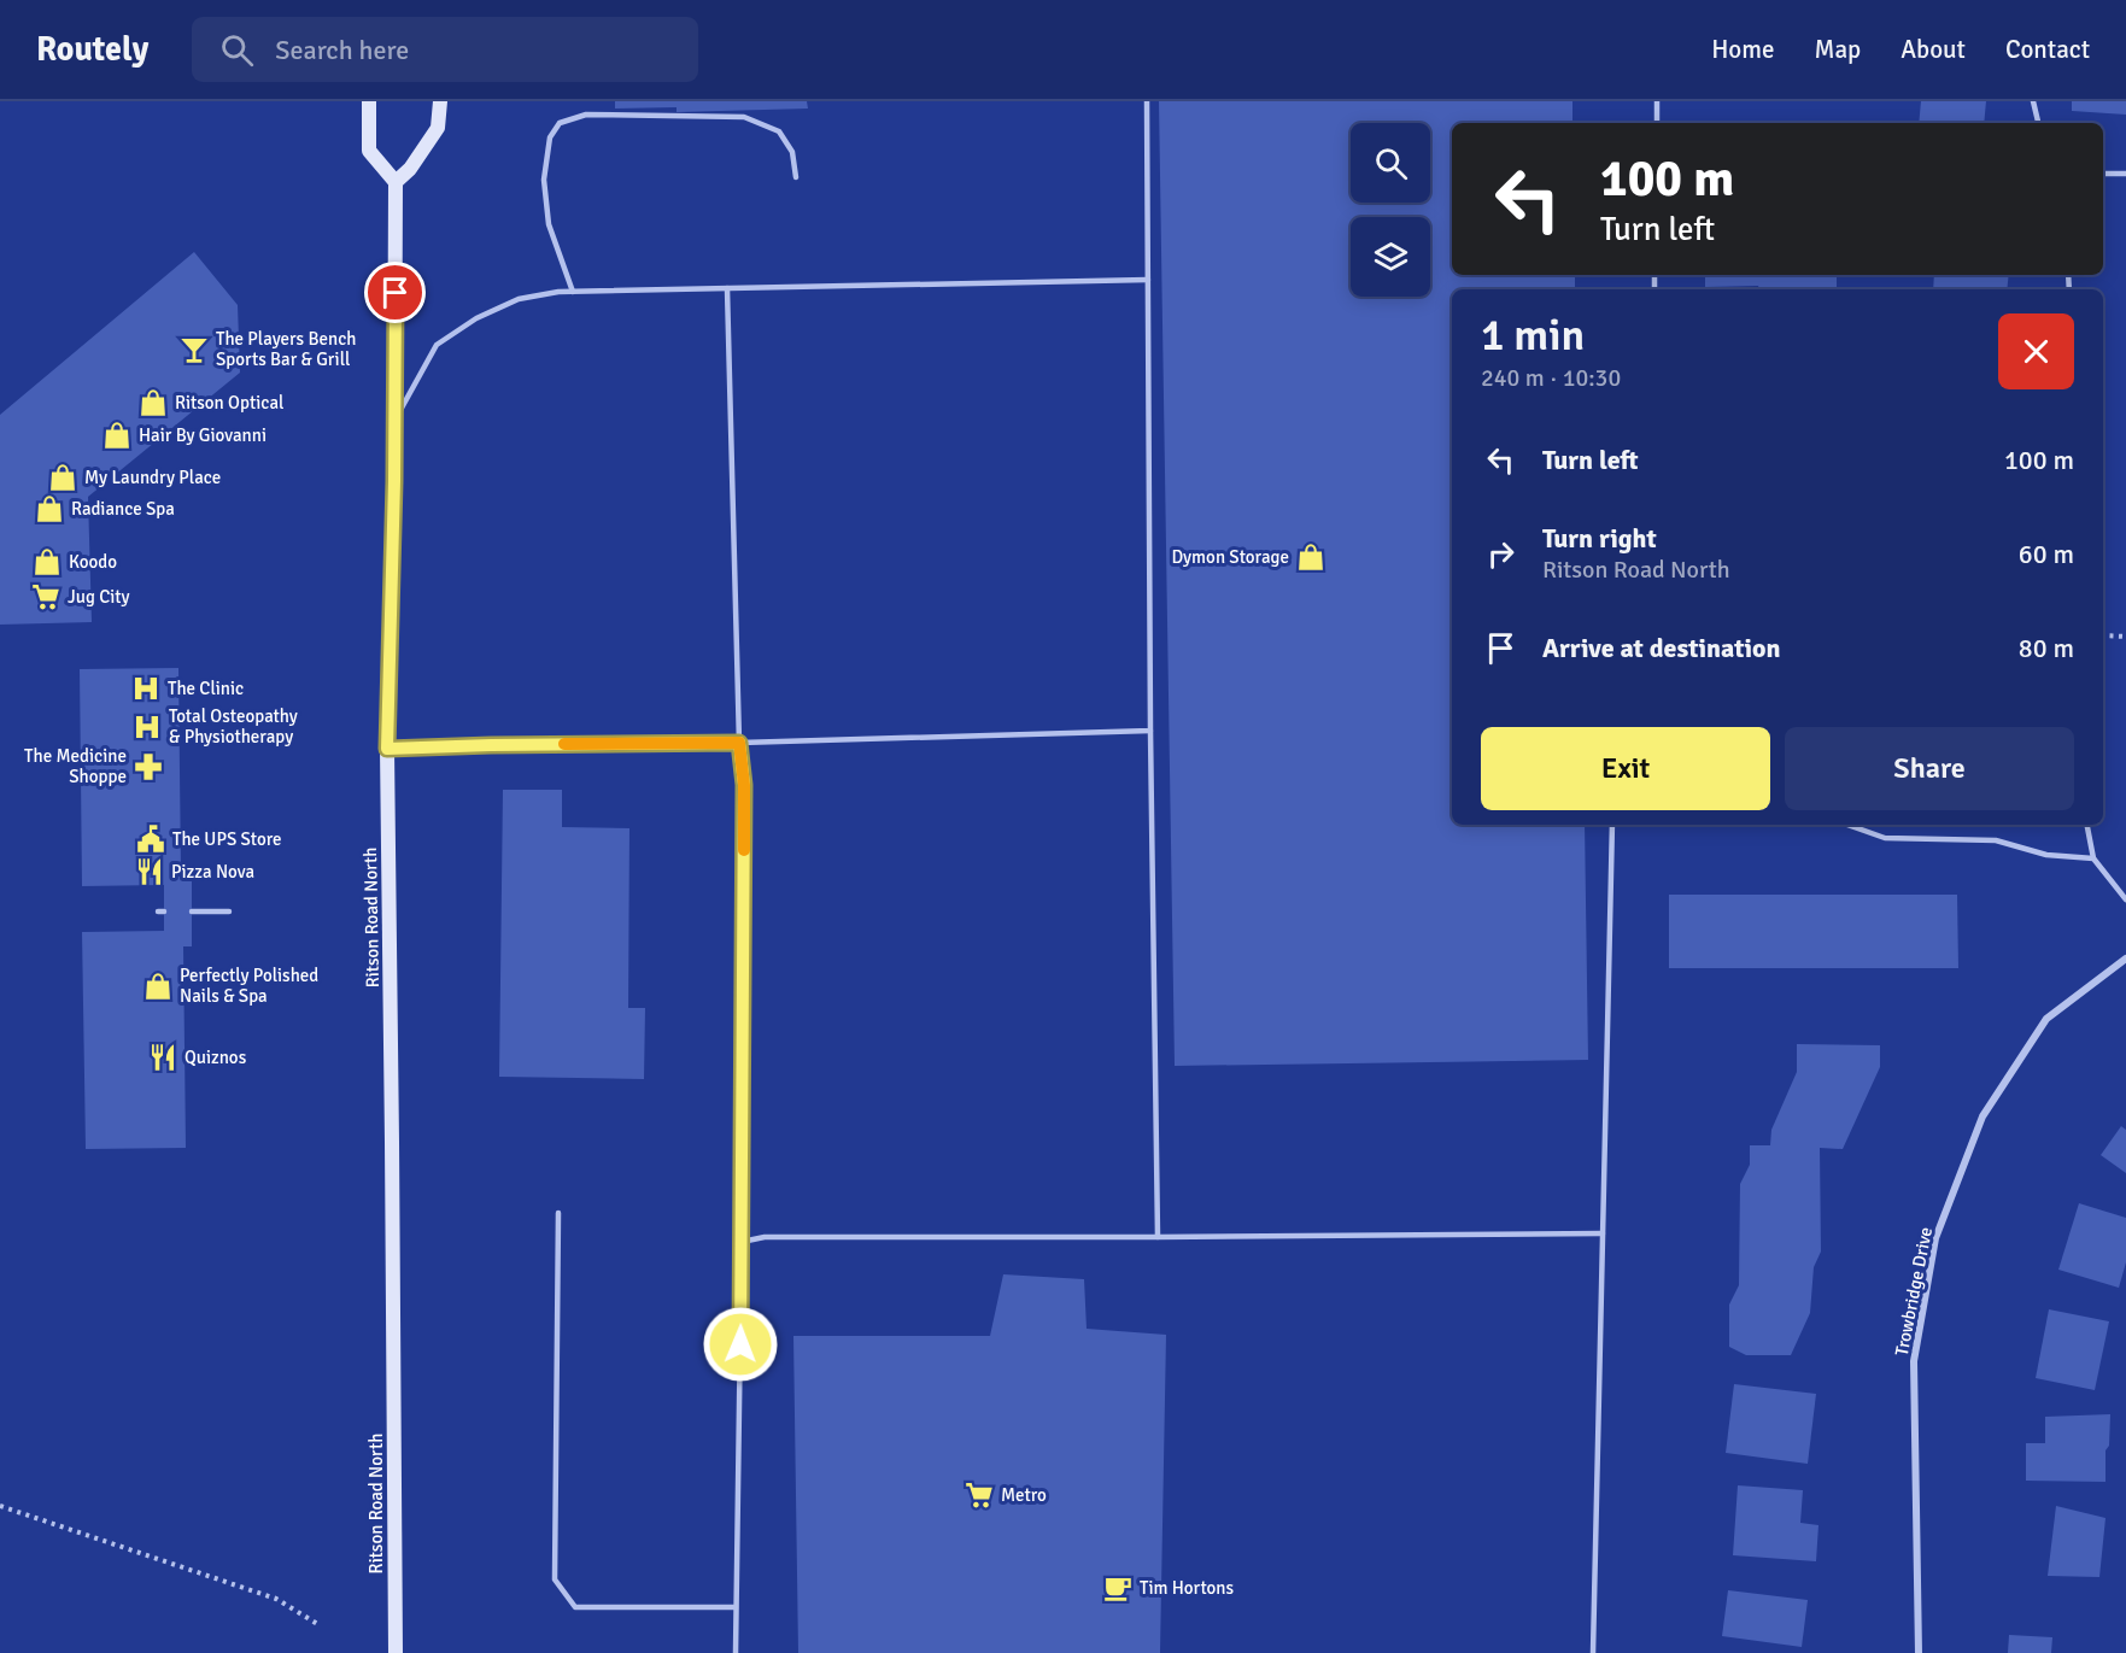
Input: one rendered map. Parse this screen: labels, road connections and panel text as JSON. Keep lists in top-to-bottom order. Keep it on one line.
{"streets":{"main road":["Ritson Road North"],"street":["Trowbridge Drive"]},"places":{"bar":["The Players Bench Sports Bar & Grill"],"shop":["Ritson Optical","Hair By Giovanni","My Laundry Place","Radiance Spa","Dymon Storage","Koodo","Perfectly Polished Nails & Spa"],"supermarket":["Jug City","Metro"],"hospital":["The Clinic","Total Osteopathy & Physiotherapy"],"pharmacy":["The Medicine Shoppe"],"public building":["The UPS Store"],"restaurant":["Pizza Nova","Quiznos"],"cafe":["Tim Hortons"]},"page":{"header":"Routely","search":"Search here","nav":["Home","Map","About","Contact"],"turn":["100 m","Turn left"],"heading":["1 min","240 m · 10:30"],"list":[{"name":"Turn left","value":"100 m"},{"name":"Turn right","note":"Ritson Road North","value":"60 m"},{"name":"Arrive at destination","value":"80 m"}],"buttons":["Exit","Share"]}}
